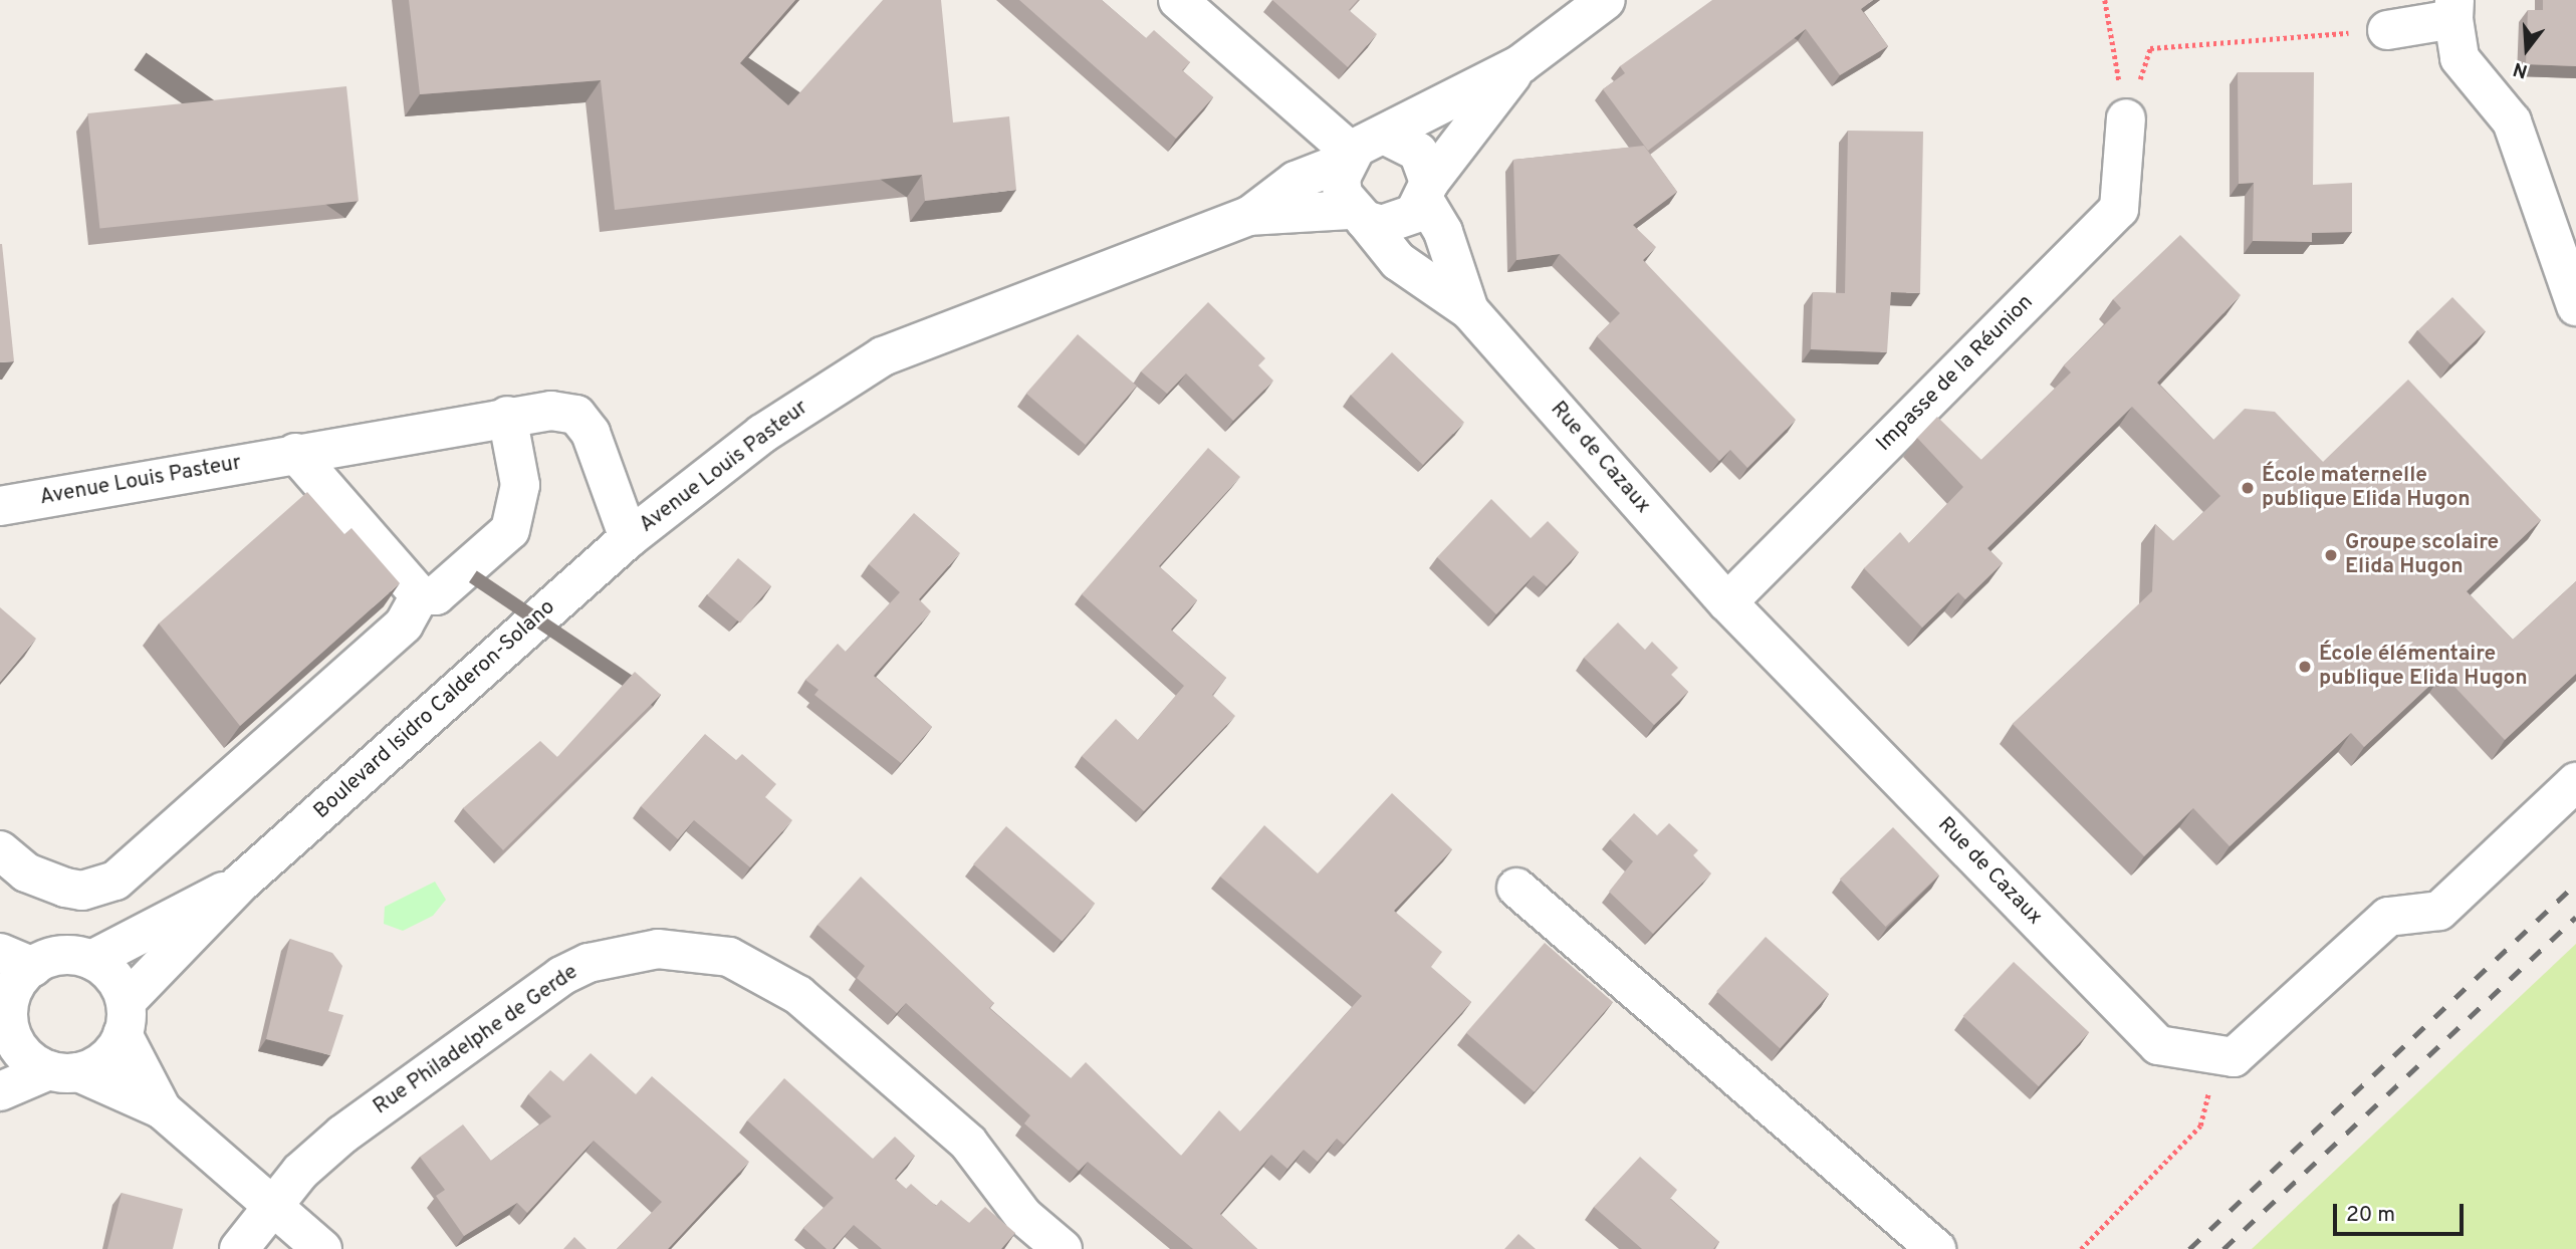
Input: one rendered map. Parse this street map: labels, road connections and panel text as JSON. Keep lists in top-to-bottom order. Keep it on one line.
{"streets":{"street":["Impasse de la Réunion","Rue de Cazaux","Avenue Louis Pasteur","Boulevard Isidro Calderon-Solano","Rue Philadelphe de Gerde"]},"crossings":[["Impasse de la Réunion","Rue de Cazaux"],["Rue de Cazaux","Avenue Louis Pasteur"],["Avenue Louis Pasteur","Boulevard Isidro Calderon-Solano"]],"places":["École maternelle publique Elida Hugon","Groupe scolaire Elida Hugon","École élémentaire publique Elida Hugon"],"scale_bar":"20 m","north":"bottom"}
